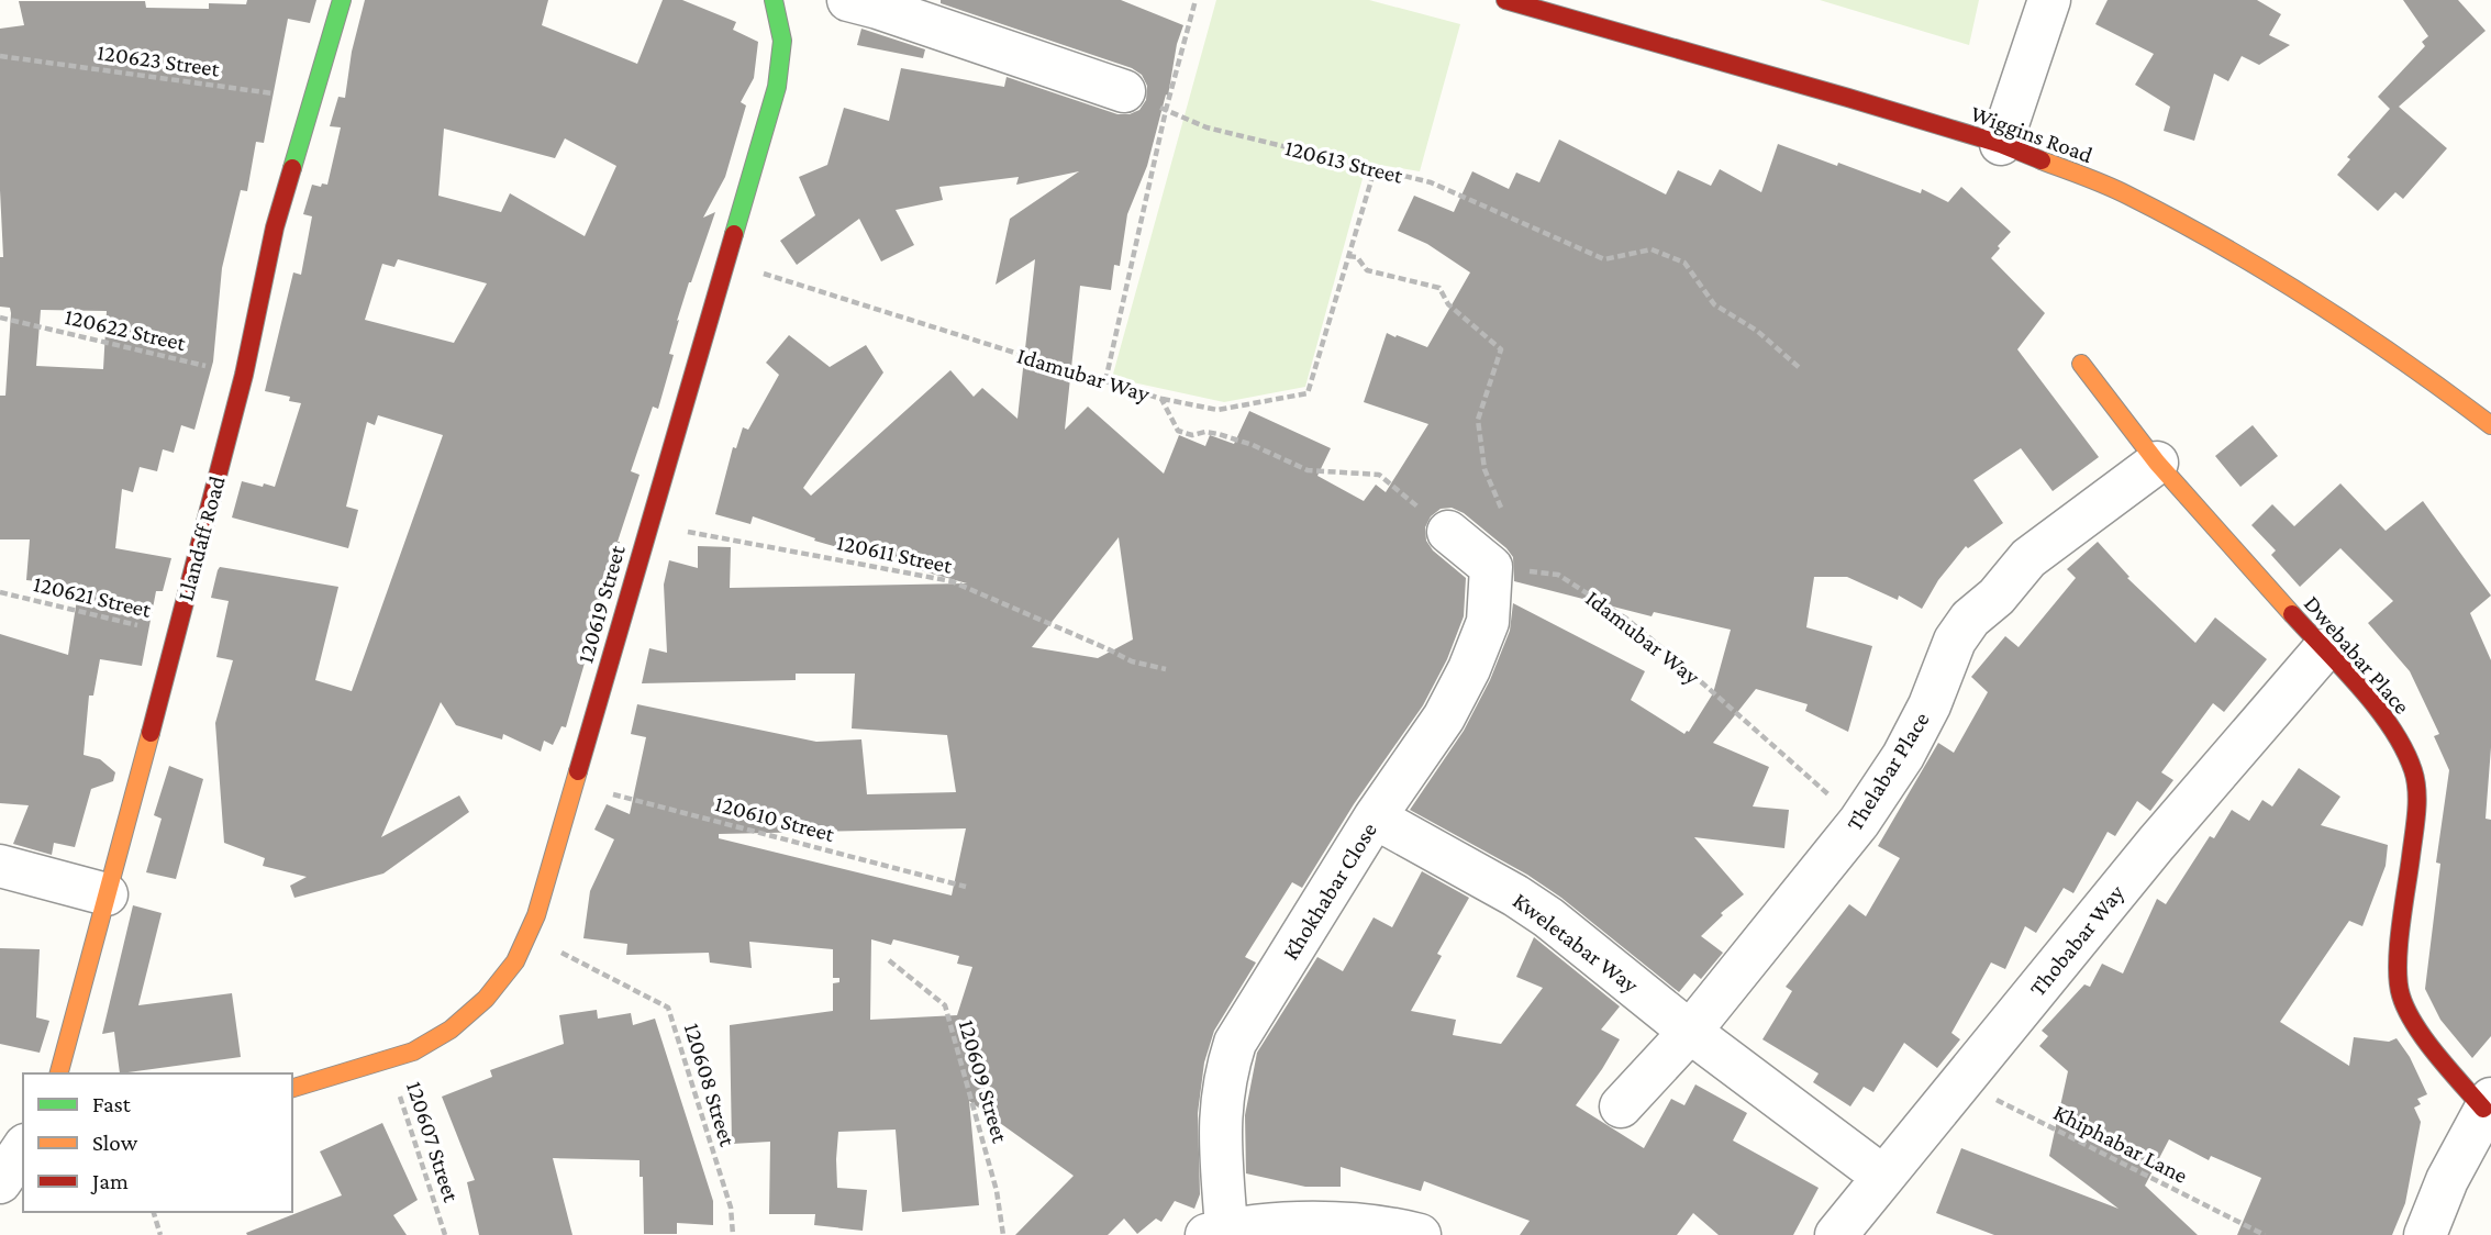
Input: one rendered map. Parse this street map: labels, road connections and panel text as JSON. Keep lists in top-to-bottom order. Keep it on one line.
{"streets":{"street":["Wiggins Road","Llandaff Road","120619 Street","Dwebabar Place","Thelabar Place","Khokhabar Close","Thobabar Way","Kweletabar Way"],"path":["120623 Street","120613 Street","120622 Street","Idamubar Way","120611 Street","120621 Street","120610 Street","120609 Street","120608 Street","120607 Street","Khiphabar Lane"]},"crossings":[["120623 Street","Llandaff Road"],["120622 Street","Llandaff Road"],["Idamubar Way","120619 Street"],["Idamubar Way","Thelabar Place"],["Idamubar Way","Khokhabar Close"],["Llandaff Road","120621 Street"],["120611 Street","120619 Street"],["120619 Street","120610 Street"],["120619 Street","120608 Street"],["120619 Street","120607 Street"],["Dwebabar Place","Thelabar Place"],["Dwebabar Place","Thobabar Way"],["Thelabar Place","Kweletabar Way"],["Khokhabar Close","Kweletabar Way"],["Thobabar Way","Khiphabar Lane"]],"legend":["Fast","Slow","Jam"]}
